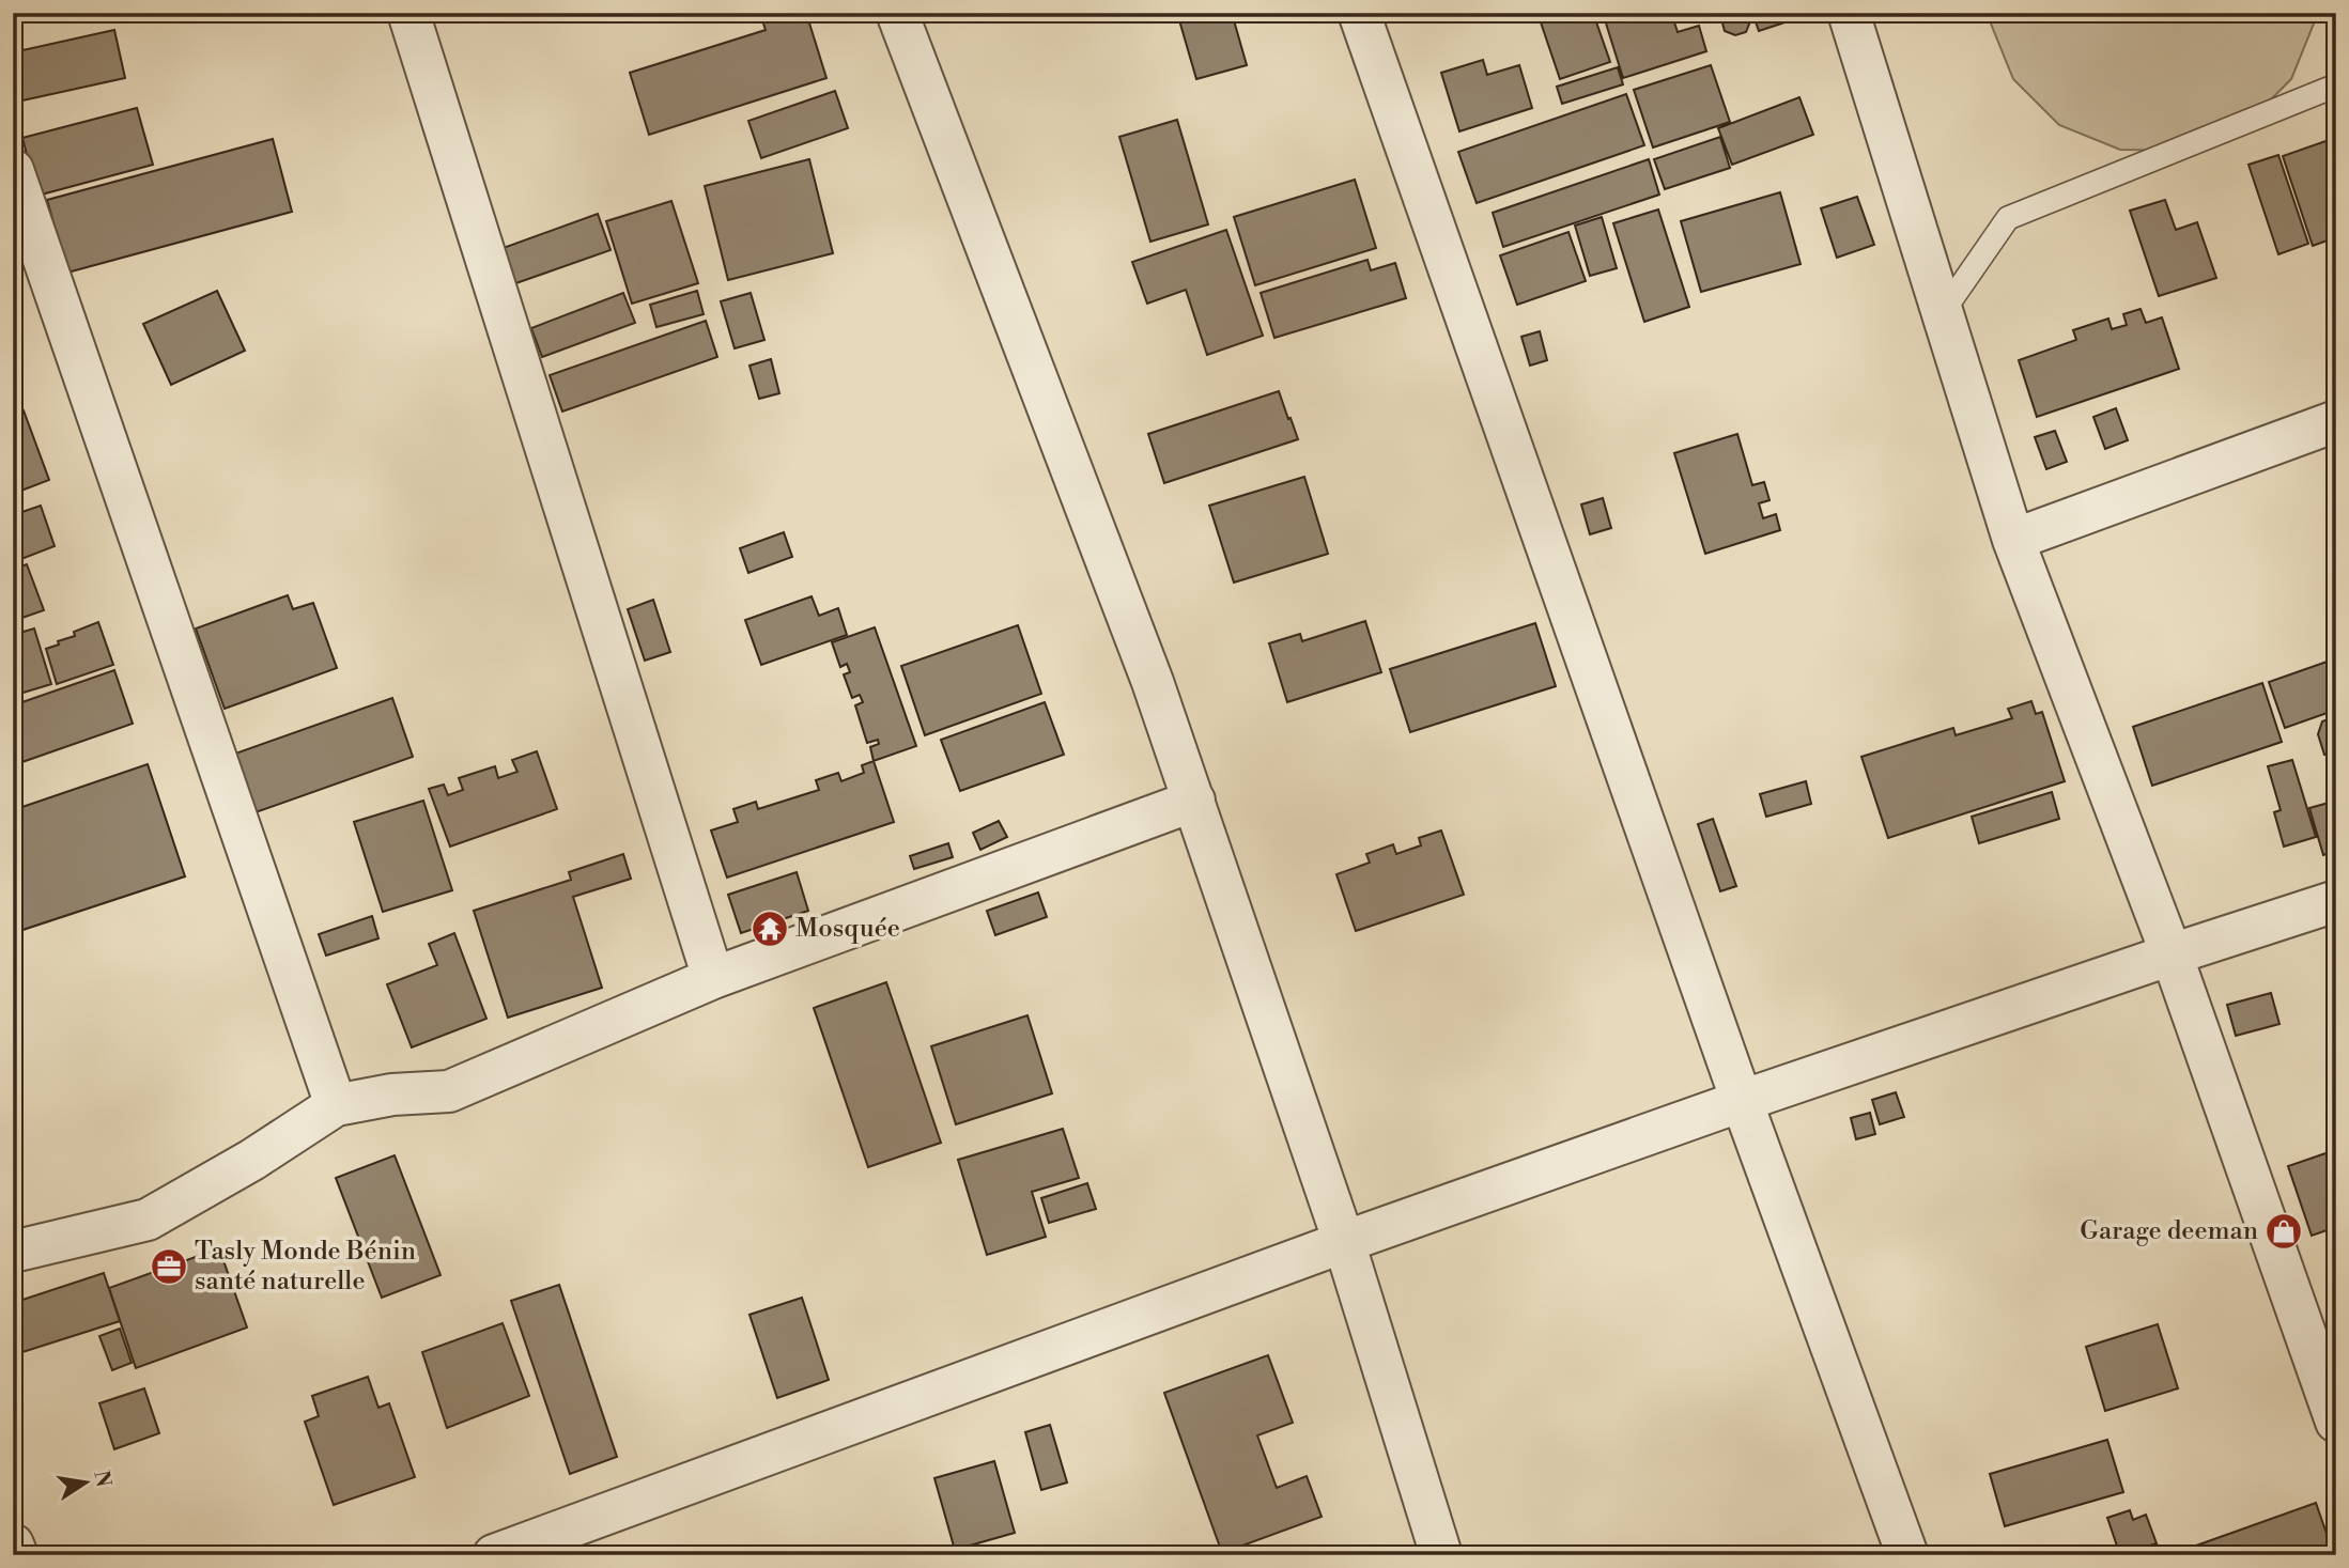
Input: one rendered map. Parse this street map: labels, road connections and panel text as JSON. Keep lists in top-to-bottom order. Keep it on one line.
{"places":{"temple":["Mosquée"],"shop":["Garage deeman"],"office":["Tasly Monde Bénin santé naturelle"]},"north":"right"}
